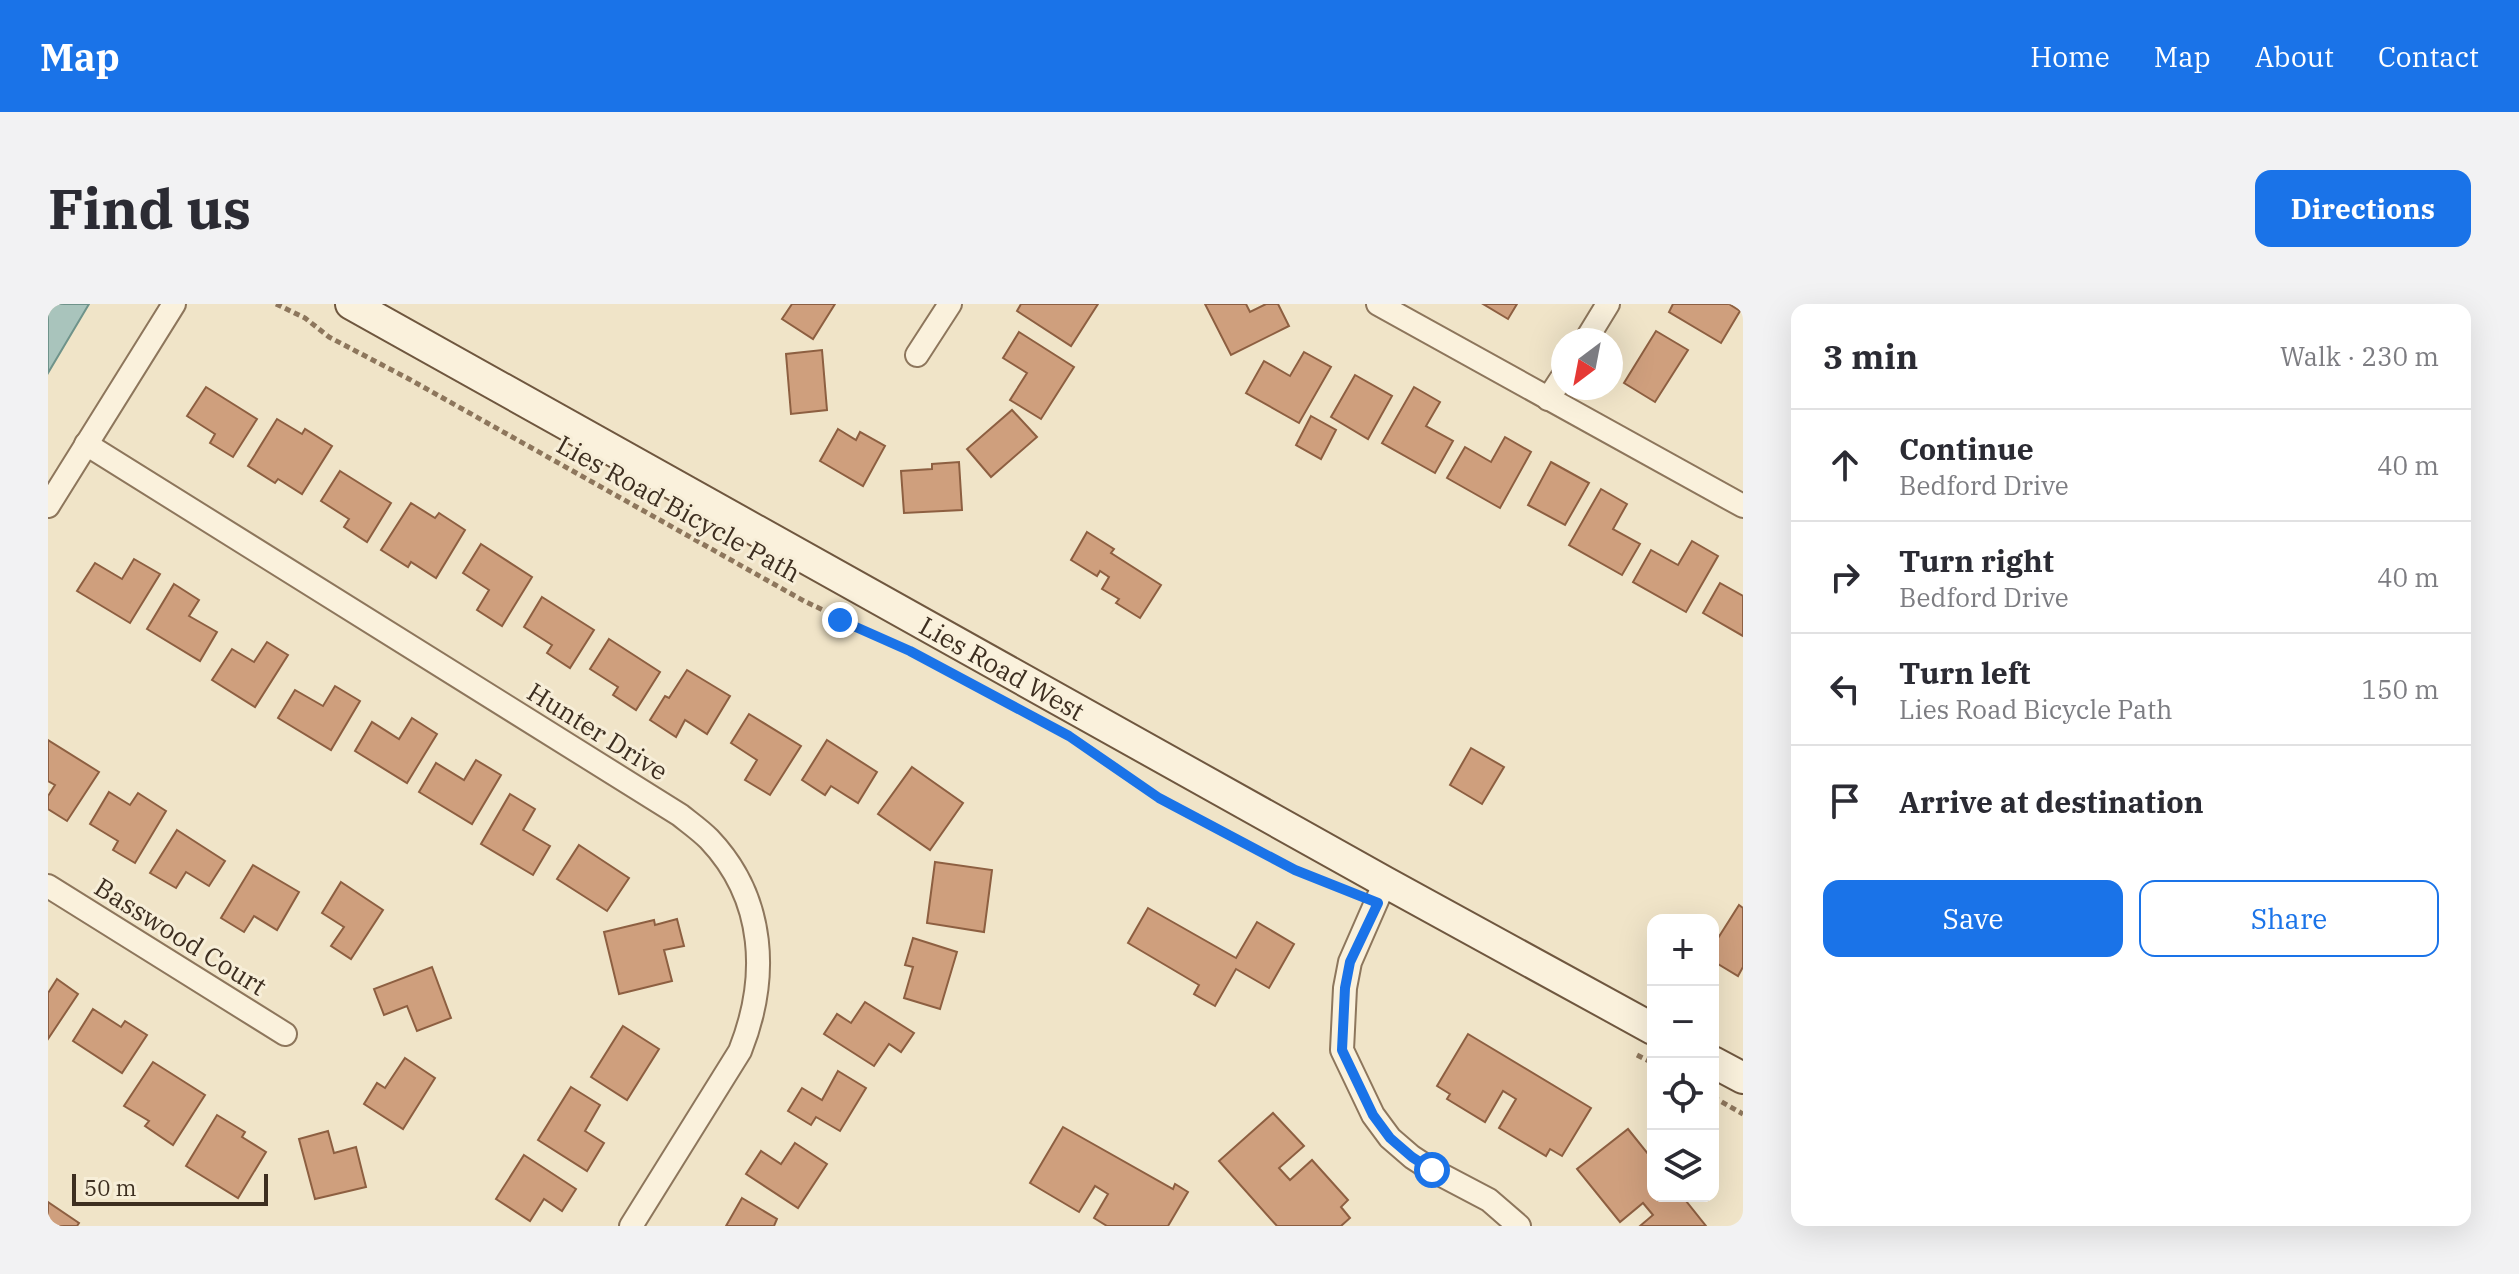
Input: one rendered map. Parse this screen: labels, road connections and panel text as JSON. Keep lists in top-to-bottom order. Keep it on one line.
{"streets":{"street":["Lies Road West","Hunter Drive","Basswood Court"],"path":["Lies Road Bicycle Path"]},"scale_bar":"50 m","north":"bottom left","page":{"header":"Map","nav":["Home","Map","About","Contact"],"buttons":["Directions",["Save","Share"]],"title":"Find us","heading":["3 min","Walk · 230 m"],"list":[["Continue","Bedford Drive","40 m"],["Turn right","Bedford Drive","40 m"],["Turn left","Lies Road Bicycle Path","150 m"],"Arrive at destination"],"map_buttons":["+","−"],"scale":"50 m"}}
